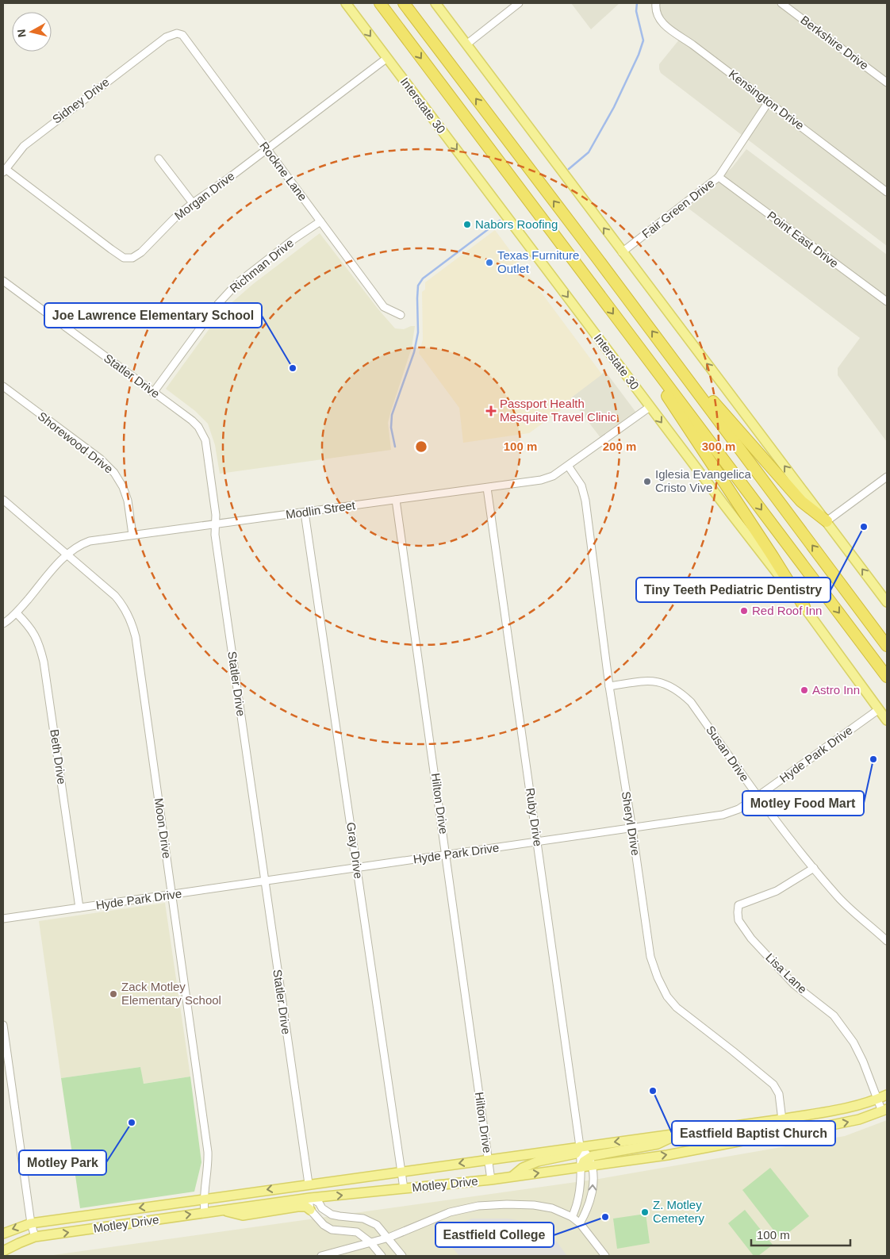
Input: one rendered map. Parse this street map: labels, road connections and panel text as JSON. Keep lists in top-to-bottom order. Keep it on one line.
{"streets":{"main road":["Interstate 30","Motley Drive"],"street":["Berkshire Drive","Kensington Drive","Sidney Drive","Rockne Lane","Morgan Drive","Fair Green Drive","Point East Drive","Richman Drive","Statler Drive","Shorewood Drive","Modlin Street","Susan Drive","Hyde Park Drive","Beth Drive","Hilton Drive","Ruby Drive","Sheryl Drive","Moon Drive","Gray Drive","Lisa Lane"]},"crossings":[["Kensington Drive","Fair Green Drive"],["Sidney Drive","Rockne Lane"],["Sidney Drive","Morgan Drive"],["Interstate 30","Morgan Drive"],["Interstate 30","Modlin Street"],["Interstate 30","Hyde Park Drive"],["Rockne Lane","Morgan Drive"],["Rockne Lane","Richman Drive"],["Fair Green Drive","Point East Drive"],["Richman Drive","Statler Drive"],["Statler Drive","Modlin Street"],["Statler Drive","Hyde Park Drive"],["Statler Drive","Motley Drive"],["Shorewood Drive","Modlin Street"],["Modlin Street","Beth Drive"],["Modlin Street","Hilton Drive"],["Modlin Street","Ruby Drive"],["Modlin Street","Sheryl Drive"],["Modlin Street","Moon Drive"],["Modlin Street","Gray Drive"],["Susan Drive","Hyde Park Drive"],["Susan Drive","Sheryl Drive"],["Susan Drive","Lisa Lane"],["Hyde Park Drive","Beth Drive"],["Hyde Park Drive","Hilton Drive"],["Hyde Park Drive","Ruby Drive"],["Hyde Park Drive","Sheryl Drive"],["Hyde Park Drive","Moon Drive"],["Hyde Park Drive","Gray Drive"],["Hilton Drive","Motley Drive"],["Ruby Drive","Motley Drive"],["Sheryl Drive","Motley Drive"],["Moon Drive","Motley Drive"],["Gray Drive","Motley Drive"],["Lisa Lane","Motley Drive"]],"places":{"other":["Nabors Roofing","Texas Furniture Outlet","Joe Lawrence Elementary School","Iglesia Evangelica Cristo Vive","Tiny Teeth Pediatric Dentistry","Red Roof Inn","Astro Inn","Motley Food Mart","Zack Motley Elementary School","Eastfield Baptist Church","Motley Park","Z. Motley Cemetery","Eastfield College"],"health":["Passport Health Mesquite Travel Clinic"]},"scale_bar":"100 m","north":"left","rings":["100 m","200 m","300 m"]}
